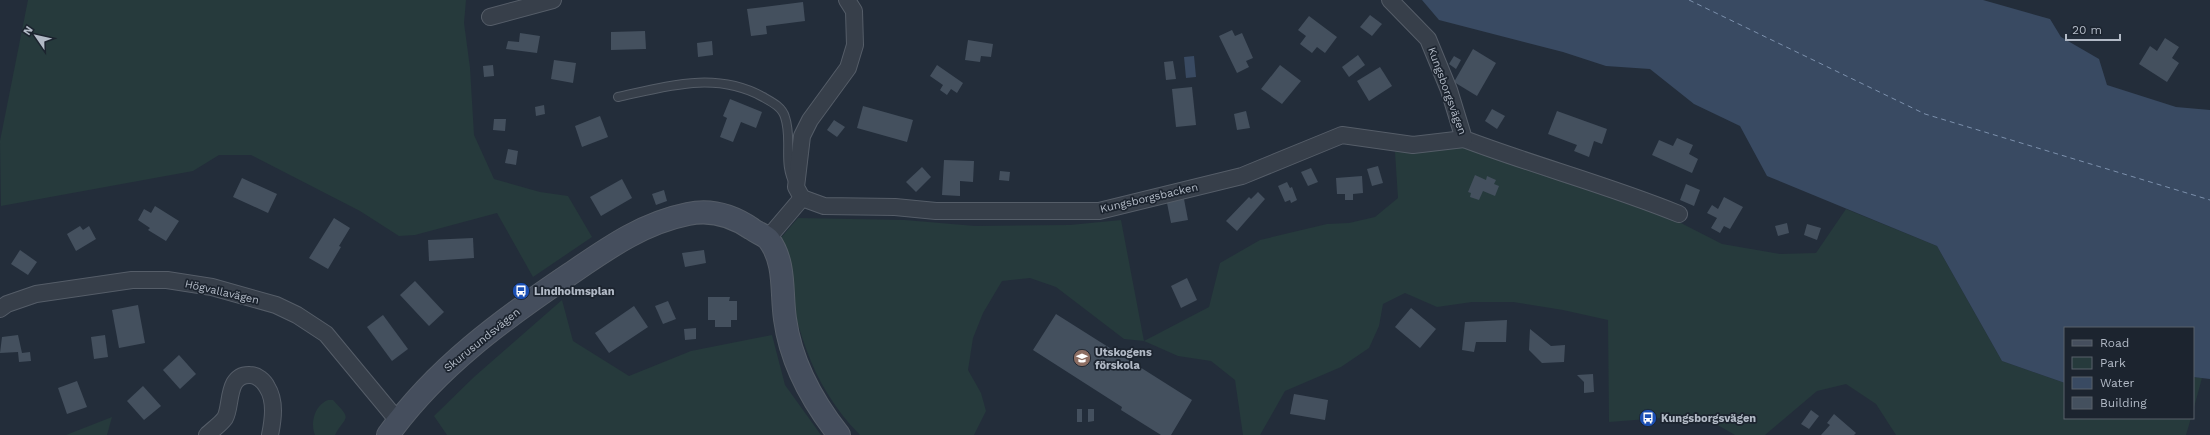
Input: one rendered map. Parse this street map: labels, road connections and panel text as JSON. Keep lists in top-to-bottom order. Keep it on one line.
{"streets":{"street":["Kungsborgsvägen","Kungsborgsbacken","Högvallavägen","Skurusundsvägen"]},"crossings":[["Kungsborgsvägen","Kungsborgsbacken"],["Högvallavägen","Skurusundsvägen"]],"places":{"bus stop":["Lindholmsplan","Kungsborgsvägen"],"school or university":["Utskogens förskola"]},"legend":["Road","Park","Water","Building"],"scale_bar":"20 m","north":"top left"}
